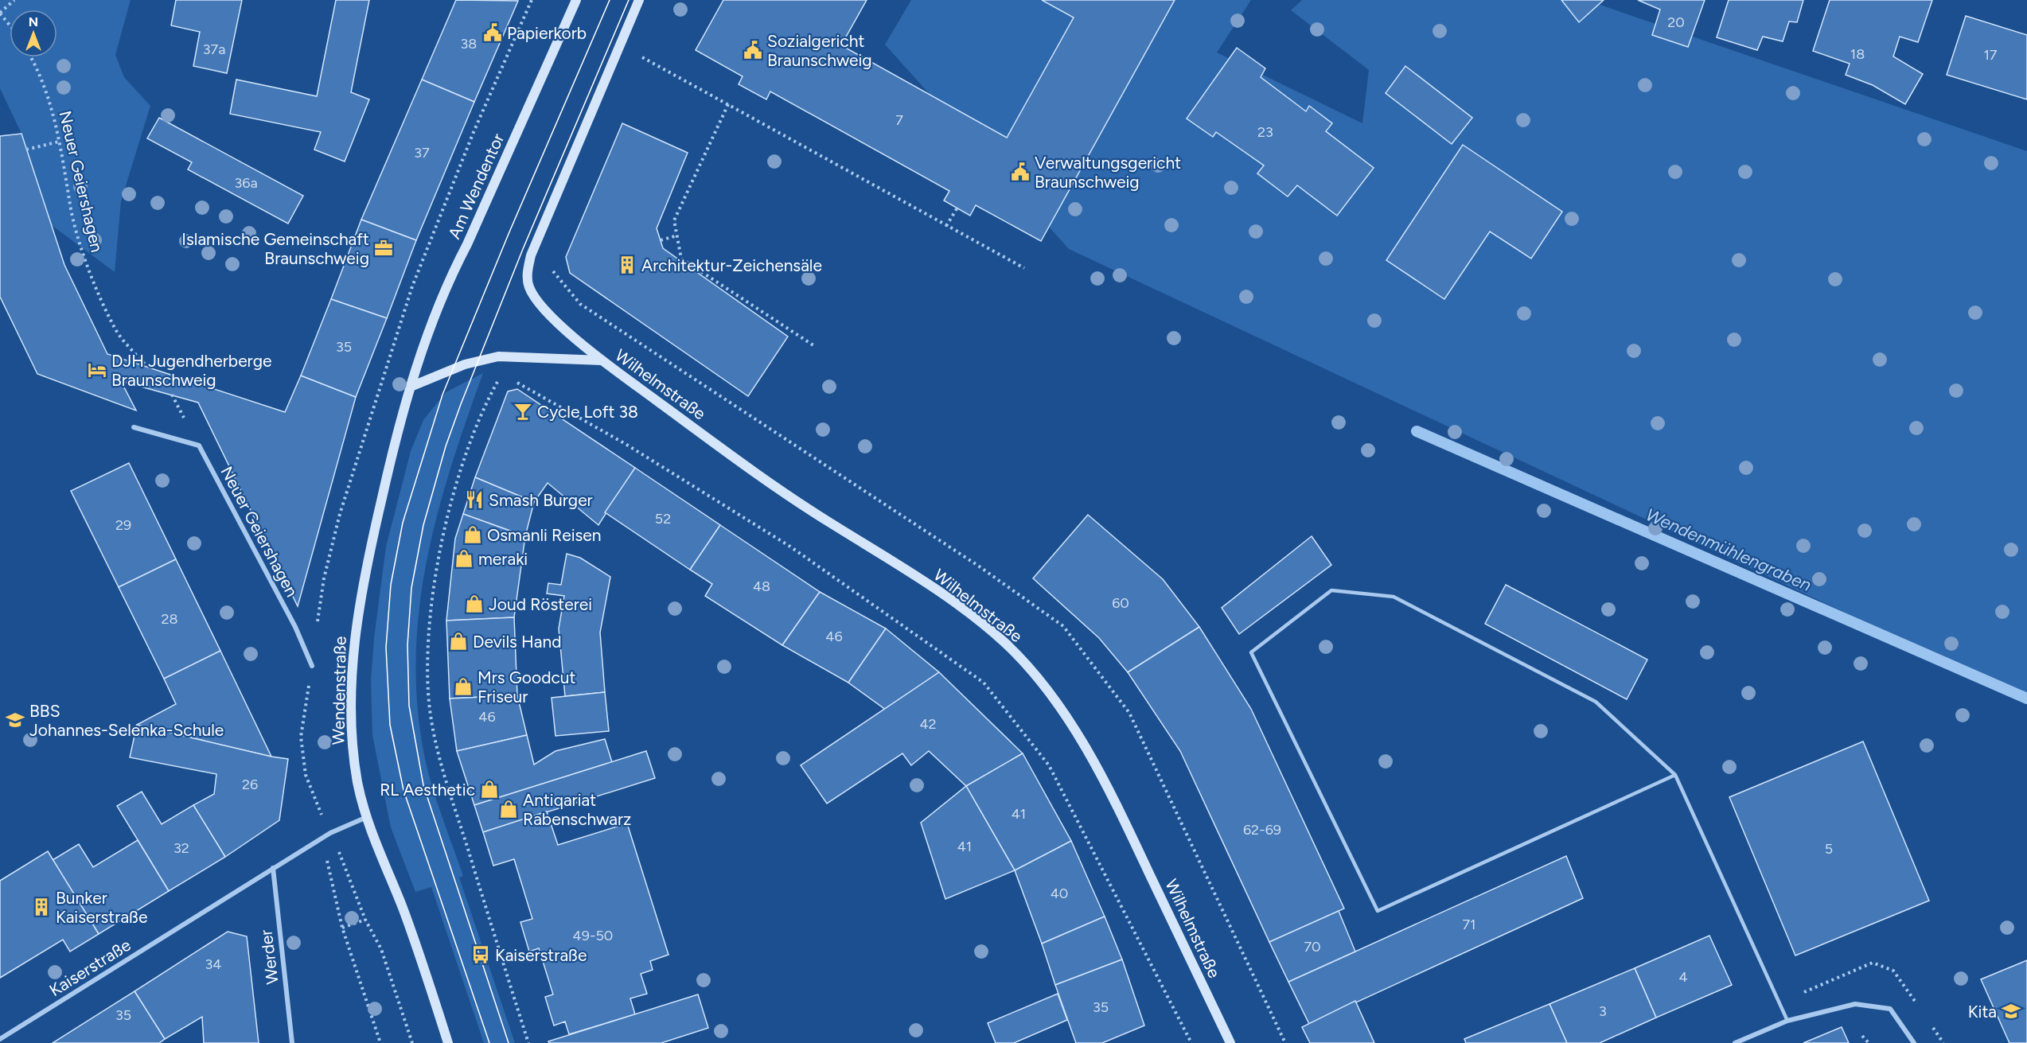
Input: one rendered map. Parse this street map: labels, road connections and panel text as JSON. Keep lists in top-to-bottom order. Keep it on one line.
{"streets":{"main road":["Am Wendentor","Wilhelmstraße","Wendenstraße"],"street":["Neuer Geiershagen","Werder","Kaiserstraße"]},"crossings":[["Am Wendentor","Wendenstraße"],["Wendenstraße","Kaiserstraße"],["Werder","Kaiserstraße"]],"water":["Wendenmühlengraben"],"places":{"public building":["Papierkorb","Sozialgericht Braunschweig","Verwaltungsgericht Braunschweig"],"office":["Islamische Gemeinschaft Braunschweig"],"building":["Architektur-Zeichensäle","Bunker Kaiserstraße"],"hotel":["DJH Jugendherberge Braunschweig"],"bar":["Cycle Loft 38"],"restaurant":["Smash Burger"],"shop":["Osmanli Reisen","meraki","Joud Rösterei","Devils Hand","Mrs Goodcut Friseur","RL Aesthetic","Antiqariat Rabenschwarz"],"school or university":["BBS Johannes-Selenka-Schule","Kita"],"bus stop":["Kaiserstraße"]},"house_numbers":["20","38","37a","18","17","7","23","37","36a","35","52","29","48","60","28","46","46","42","26","41","62-69","41","32","5","40","71","49-50","70","34","4","35","3","35"],"north":"top"}
